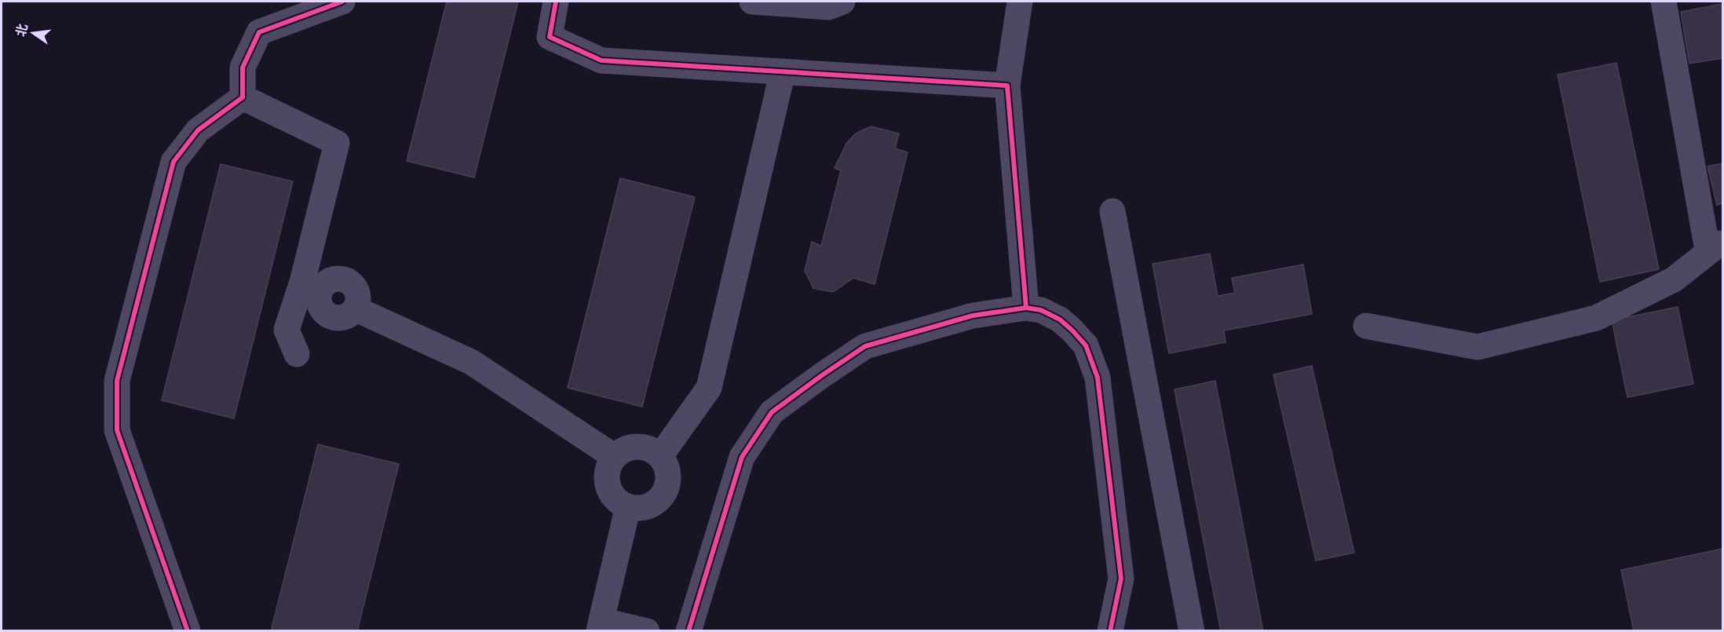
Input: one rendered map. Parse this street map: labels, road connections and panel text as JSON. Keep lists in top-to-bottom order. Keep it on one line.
{"north":"left"}
